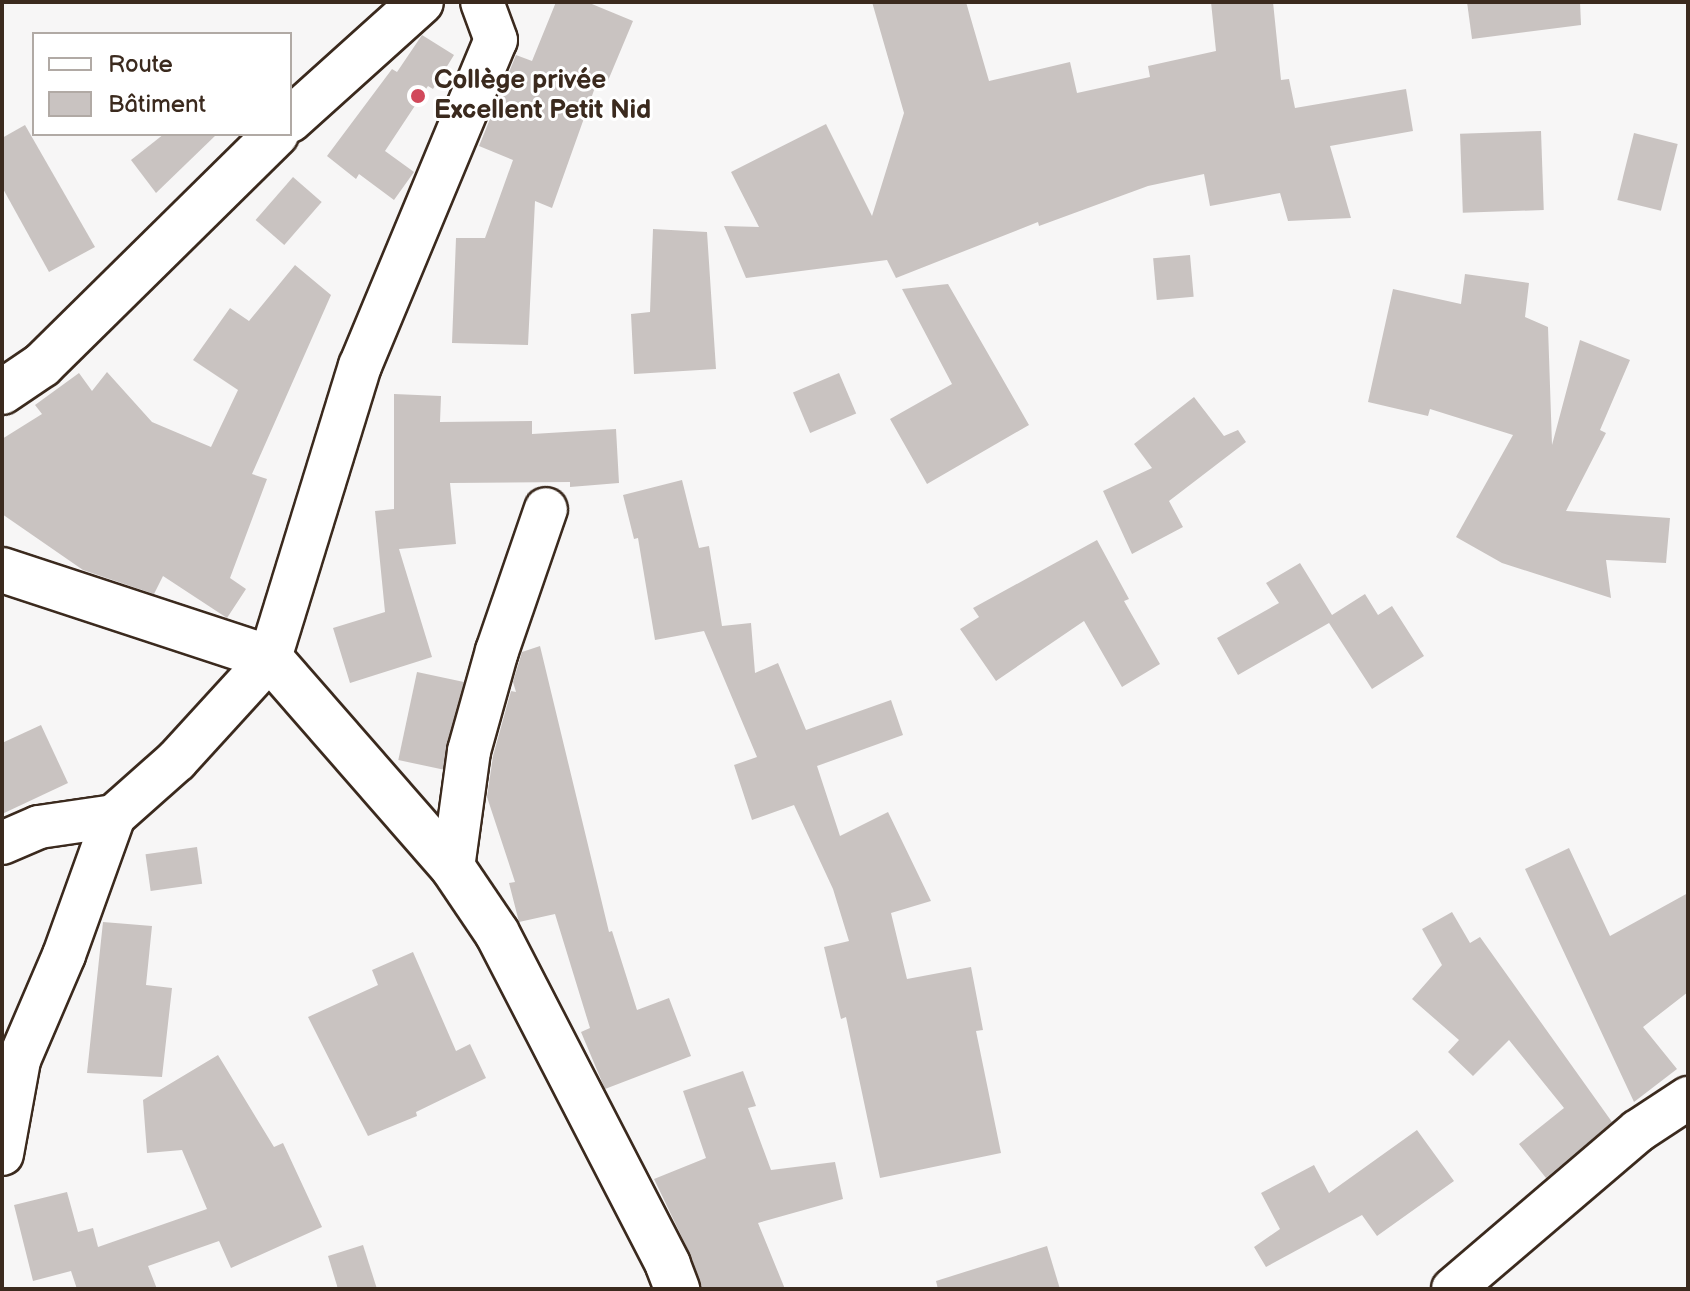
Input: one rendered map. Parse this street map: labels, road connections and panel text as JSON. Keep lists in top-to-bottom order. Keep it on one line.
{"places":["Collège privée Excellent Petit Nid"],"legend":["Route","Bâtiment"]}
